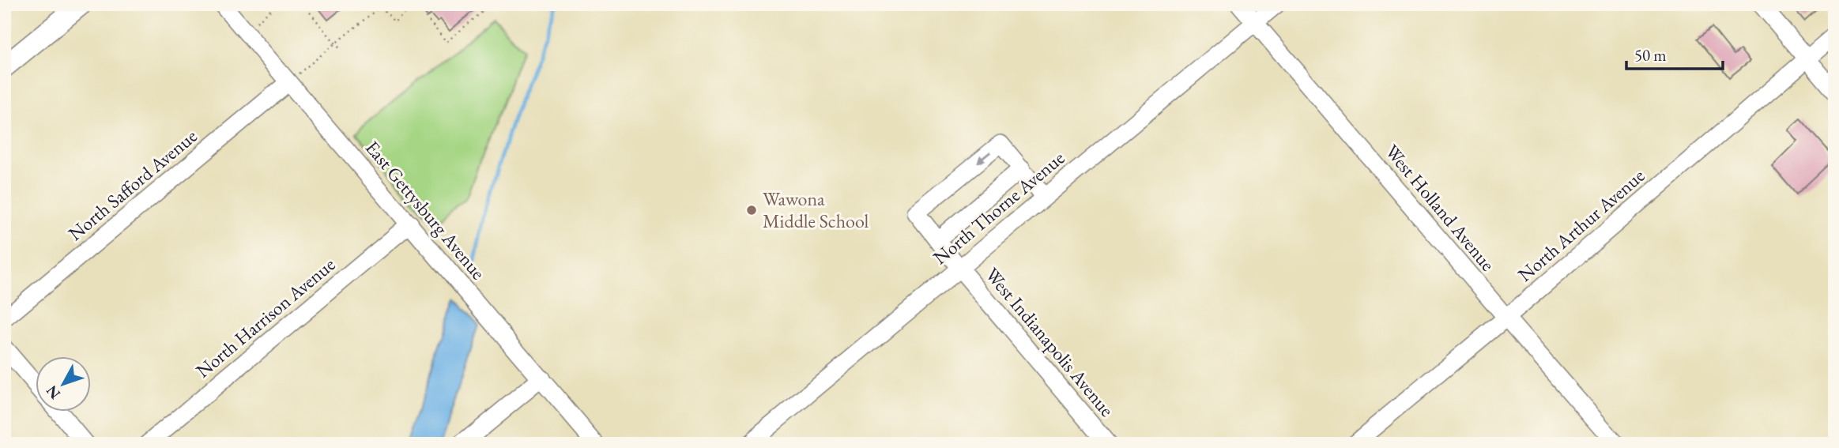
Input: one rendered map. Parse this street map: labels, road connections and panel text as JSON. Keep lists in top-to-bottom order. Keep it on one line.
{"streets":{"street":["North Safford Avenue","North Thorne Avenue","West Holland Avenue","East Gettysburg Avenue","North Arthur Avenue","North Harrison Avenue","West Indianapolis Avenue"]},"crossings":[["North Safford Avenue","East Gettysburg Avenue"],["North Thorne Avenue","West Holland Avenue"],["North Thorne Avenue","West Indianapolis Avenue"],["West Holland Avenue","North Arthur Avenue"],["East Gettysburg Avenue","North Harrison Avenue"]],"places":["Wawona Middle School"],"scale_bar":"50 m","north":"bottom left"}
